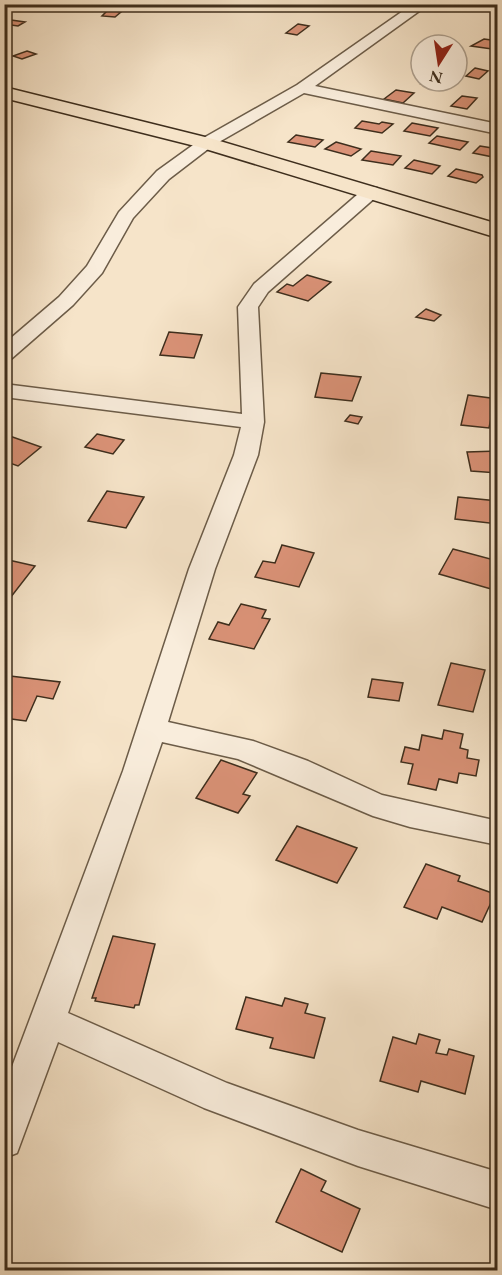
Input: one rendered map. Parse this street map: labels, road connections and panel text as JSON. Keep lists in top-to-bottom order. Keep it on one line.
{"north":"bottom"}
